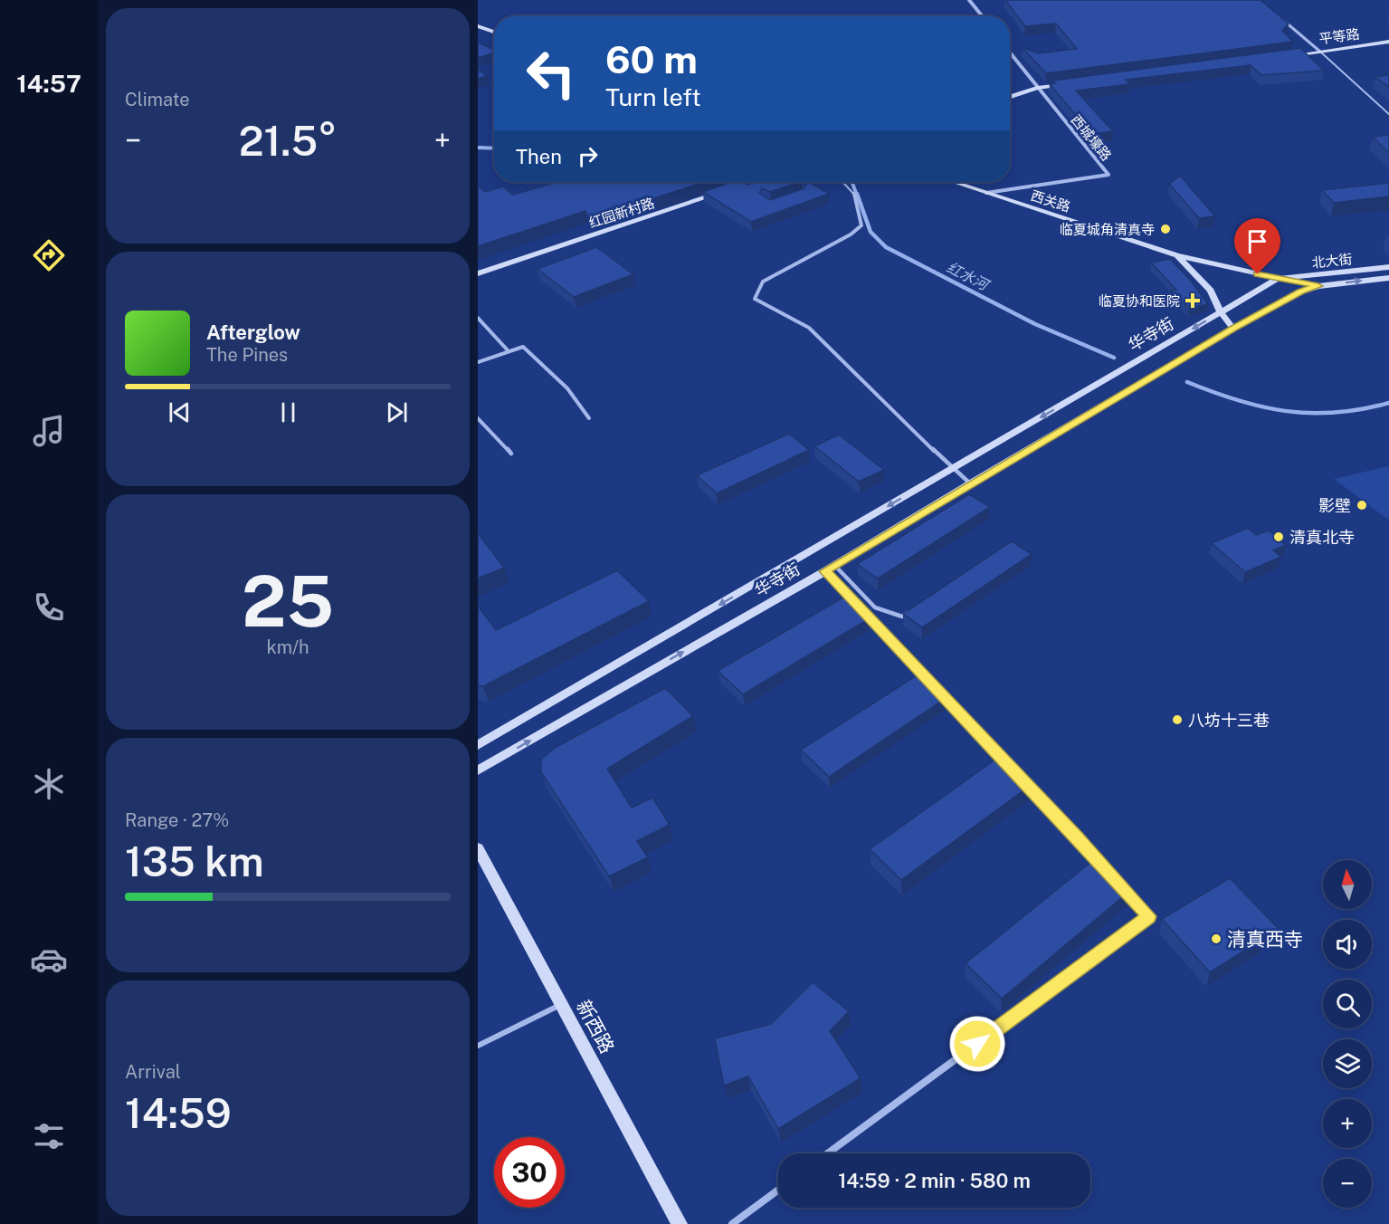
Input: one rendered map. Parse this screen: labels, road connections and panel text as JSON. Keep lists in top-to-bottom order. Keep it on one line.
{"streets":{"main road":["平等路","西关路","红园新村路","北大街","华寺街","新西路"],"street":["西城壕路"]},"crossings":[["西城壕路","西关路"],["西关路","北大街"],["西关路","华寺街"],["北大街","华寺街"]],"water":["红水河"],"places":{"other":["临夏城角清真寺","影壁","清真北寺","八坊十三巷","清真西寺"],"health":["临夏协和医院"]},"north":"top","page":{"tabs":"14:57","tile":["Climate",["25","km/h"],["Range · 27%","135 km"],["Arrival","14:59"]],"turn":["60 m","Turn left"],"heat":["−","21.5°","+"],"then":"Then","song":["Afterglow","The Pines"],"map_buttons":["+","−"],"limit":"30","trip":"14:59 · 2 min · 580 m"}}
